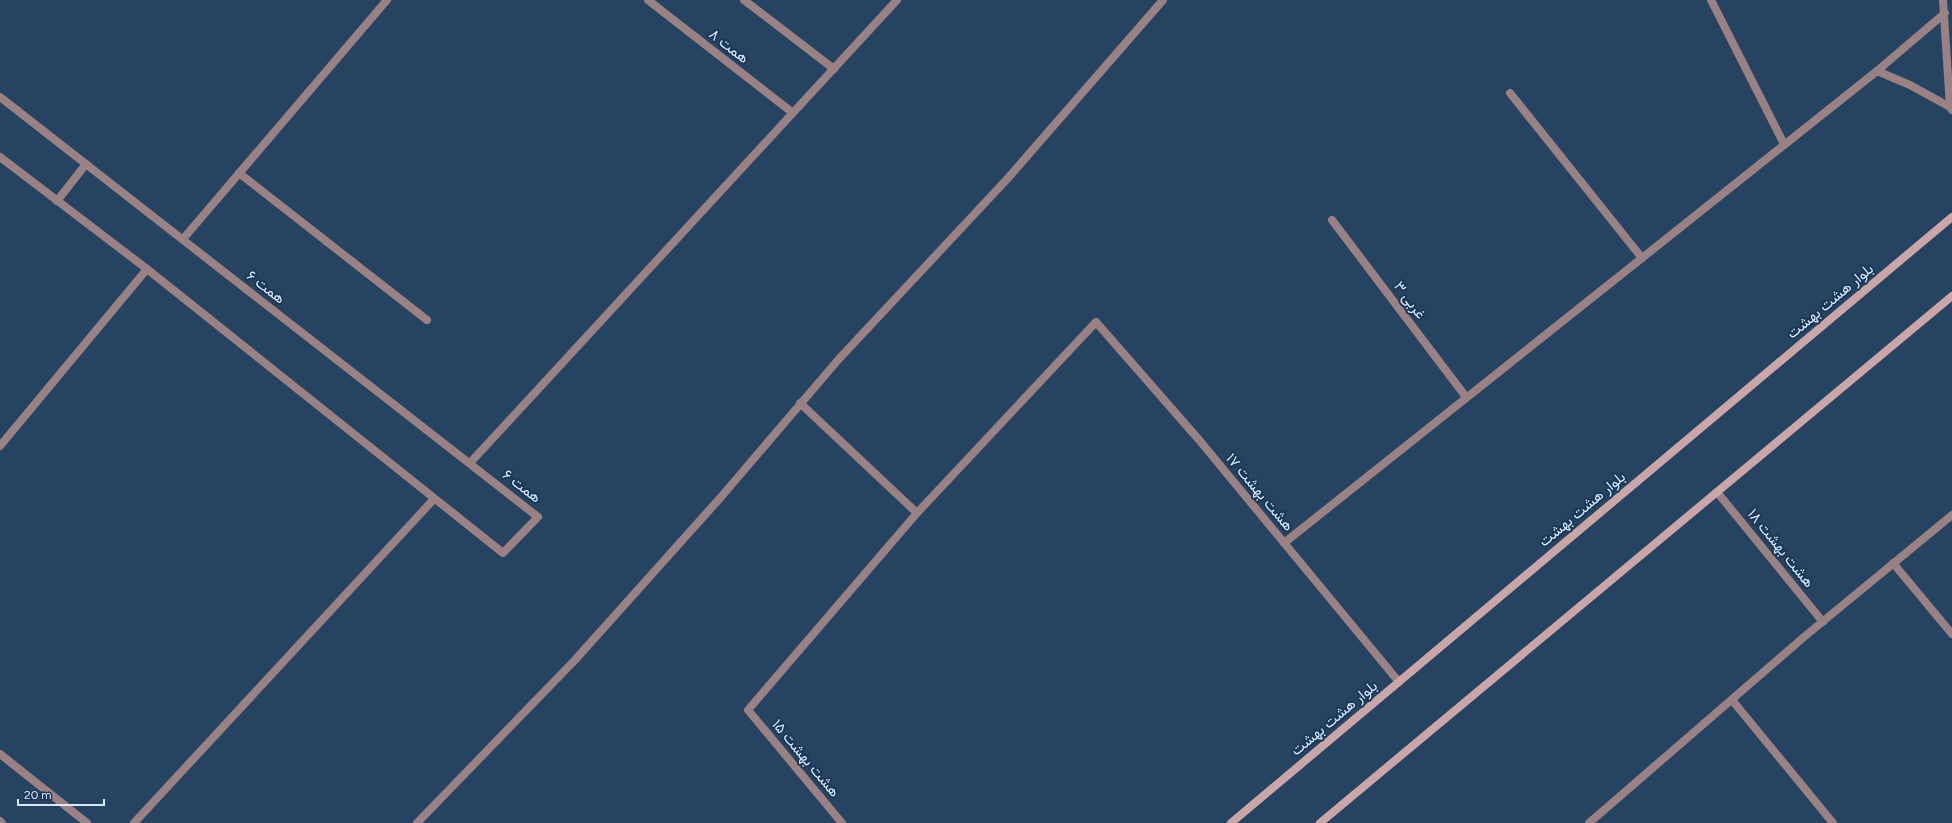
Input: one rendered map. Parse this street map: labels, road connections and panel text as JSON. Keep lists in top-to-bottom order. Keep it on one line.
{"streets":{"street":["همت ۸","همت ۶","غربی ۳","بلوار هشت بهشت","هشت بهشت ۱۷","هشت بهشت ۱۸","هشت بهشت ۱۵"]},"crossings":[["بلوار هشت بهشت","هشت بهشت ۱۷"],["هشت بهشت ۱۷","هشت بهشت ۱۵"]],"scale_bar":"20 m"}
